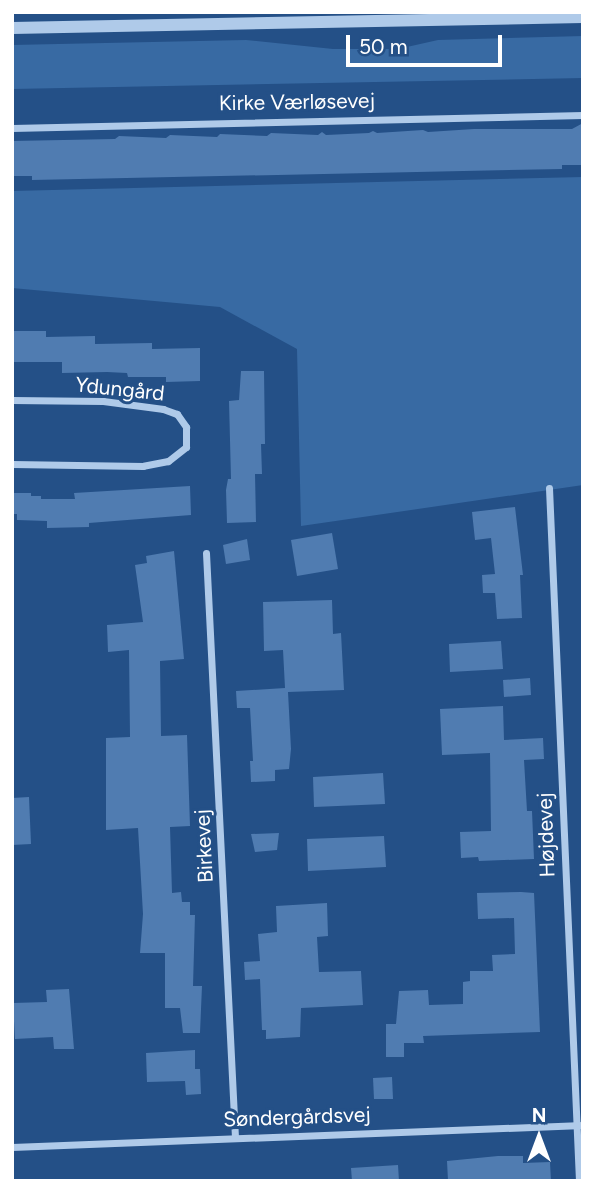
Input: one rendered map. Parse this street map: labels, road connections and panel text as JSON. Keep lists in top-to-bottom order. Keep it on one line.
{"streets":{"street":["Kirke Værløsevej","Ydungård","Højdevej","Birkevej","Søndergårdsvej"]},"crossings":[["Højdevej","Søndergårdsvej"],["Birkevej","Søndergårdsvej"]],"scale_bar":"50 m","north":"top"}
